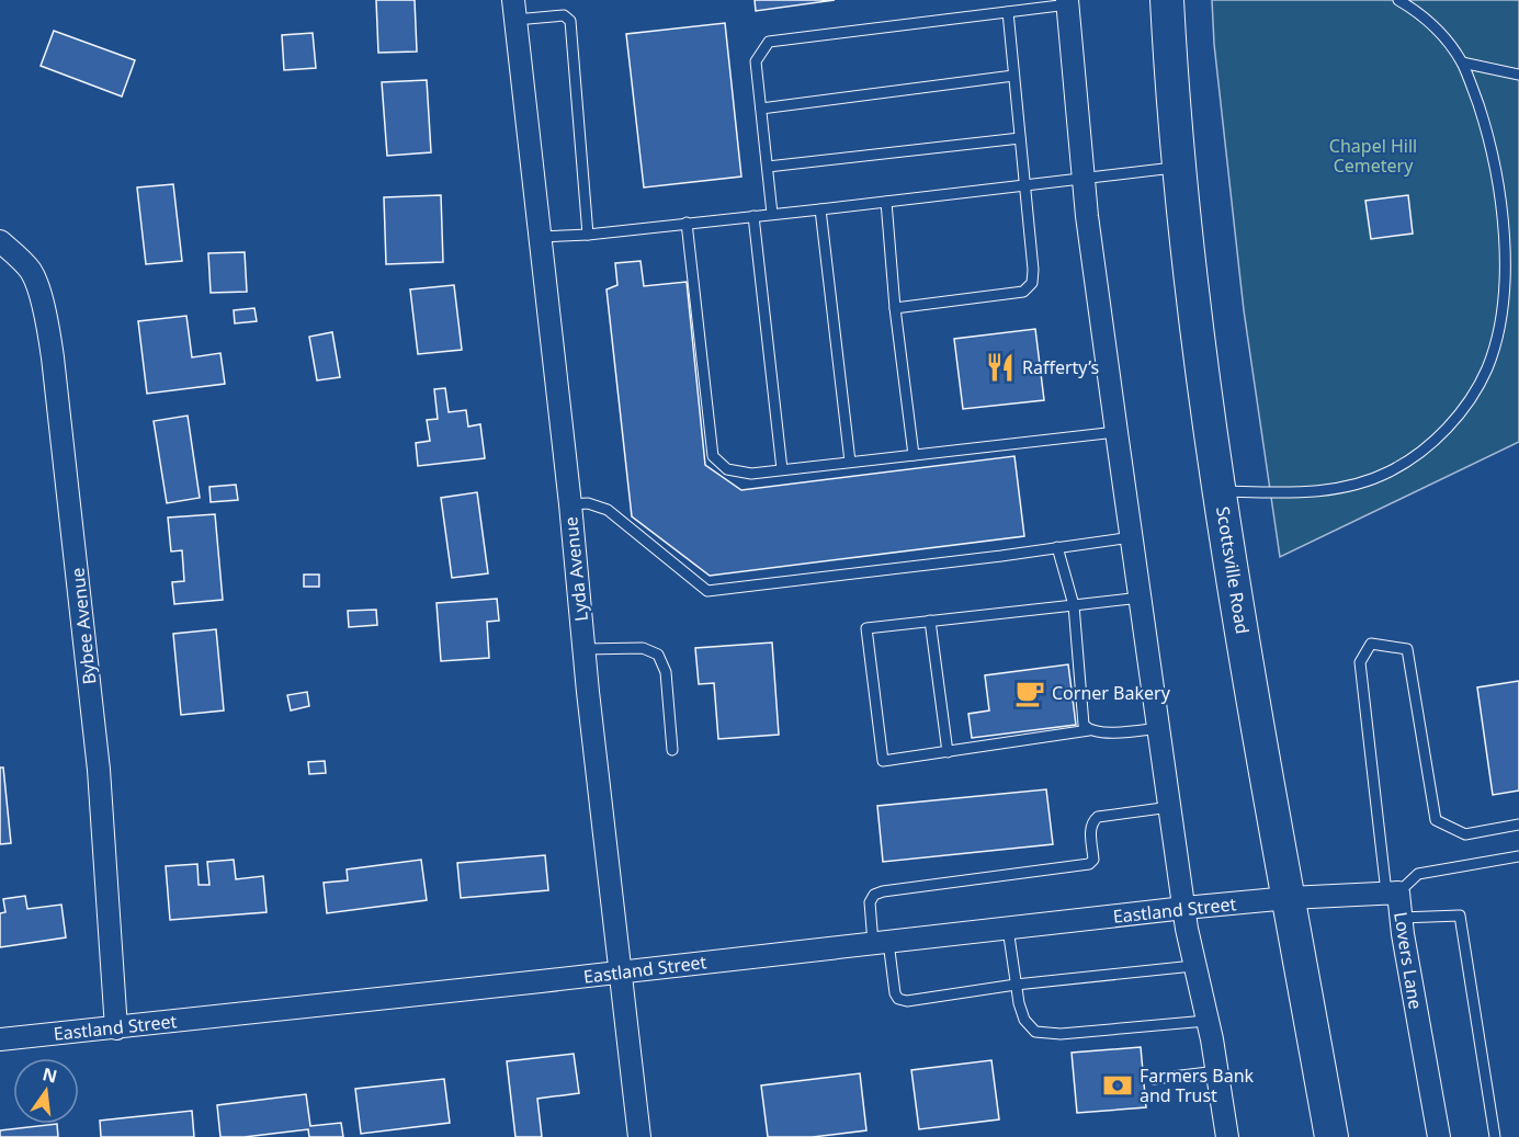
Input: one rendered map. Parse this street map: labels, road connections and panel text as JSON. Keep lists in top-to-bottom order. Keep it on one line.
{"streets":{"main road":["Scottsville Road"],"street":["Lyda Avenue","Bybee Avenue","Eastland Street","Lovers Lane"]},"crossings":[["Lyda Avenue","Eastland Street"],["Scottsville Road","Eastland Street"],["Scottsville Road","Lovers Lane"],["Bybee Avenue","Eastland Street"],["Eastland Street","Lovers Lane"]],"parks":["Chapel Hill Cemetery"],"places":{"restaurant":["Rafferty’s"],"cafe":["Corner Bakery"],"bank":["Farmers Bank and Trust"]},"north":"top"}
